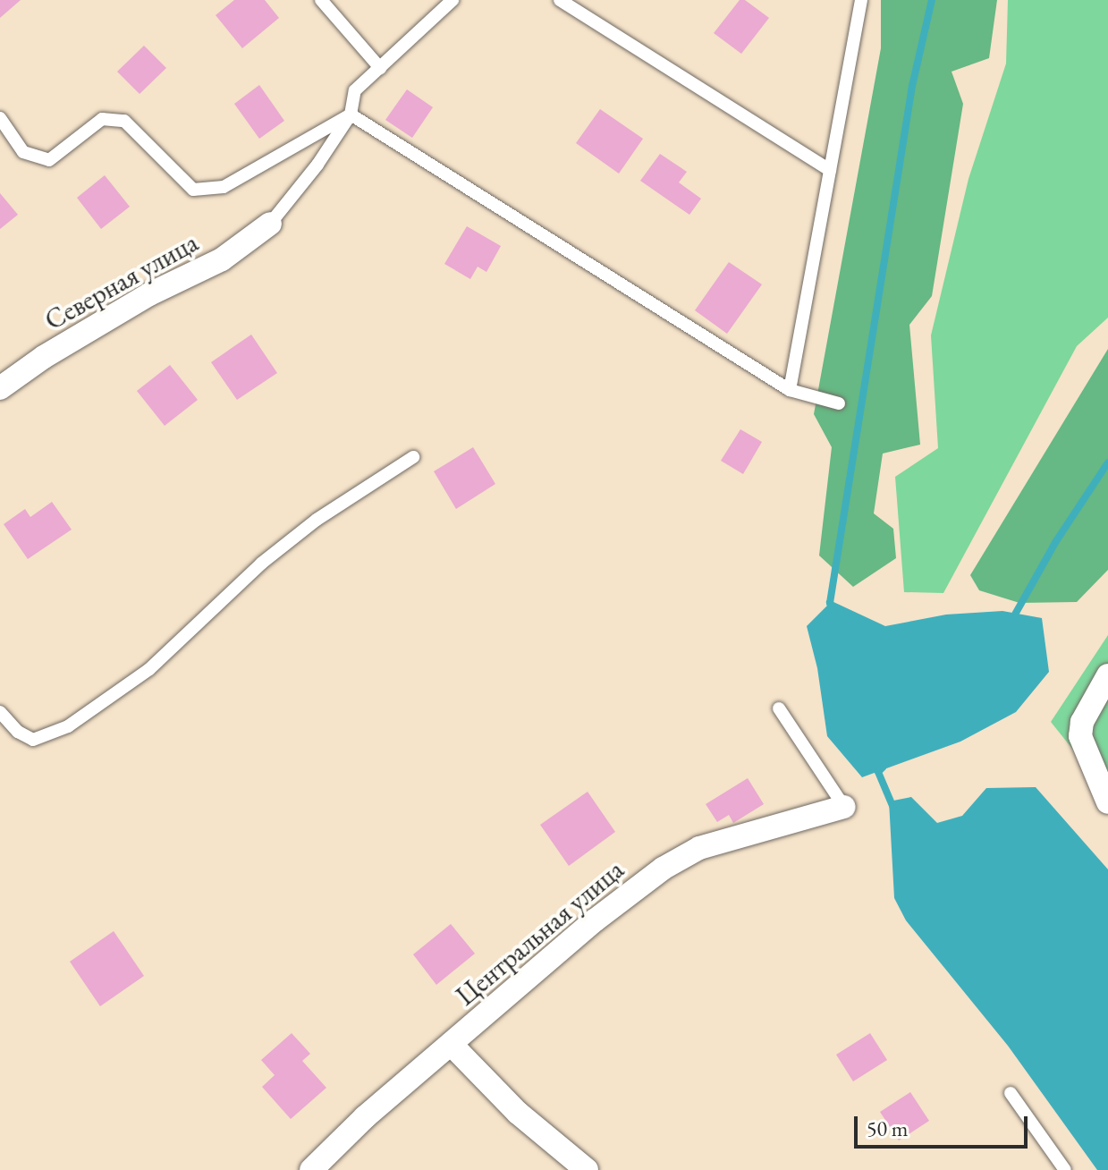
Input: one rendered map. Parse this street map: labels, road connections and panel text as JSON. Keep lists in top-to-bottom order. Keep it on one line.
{"streets":{"street":["Северная улица","Центральная улица"]},"scale_bar":"50 m"}
